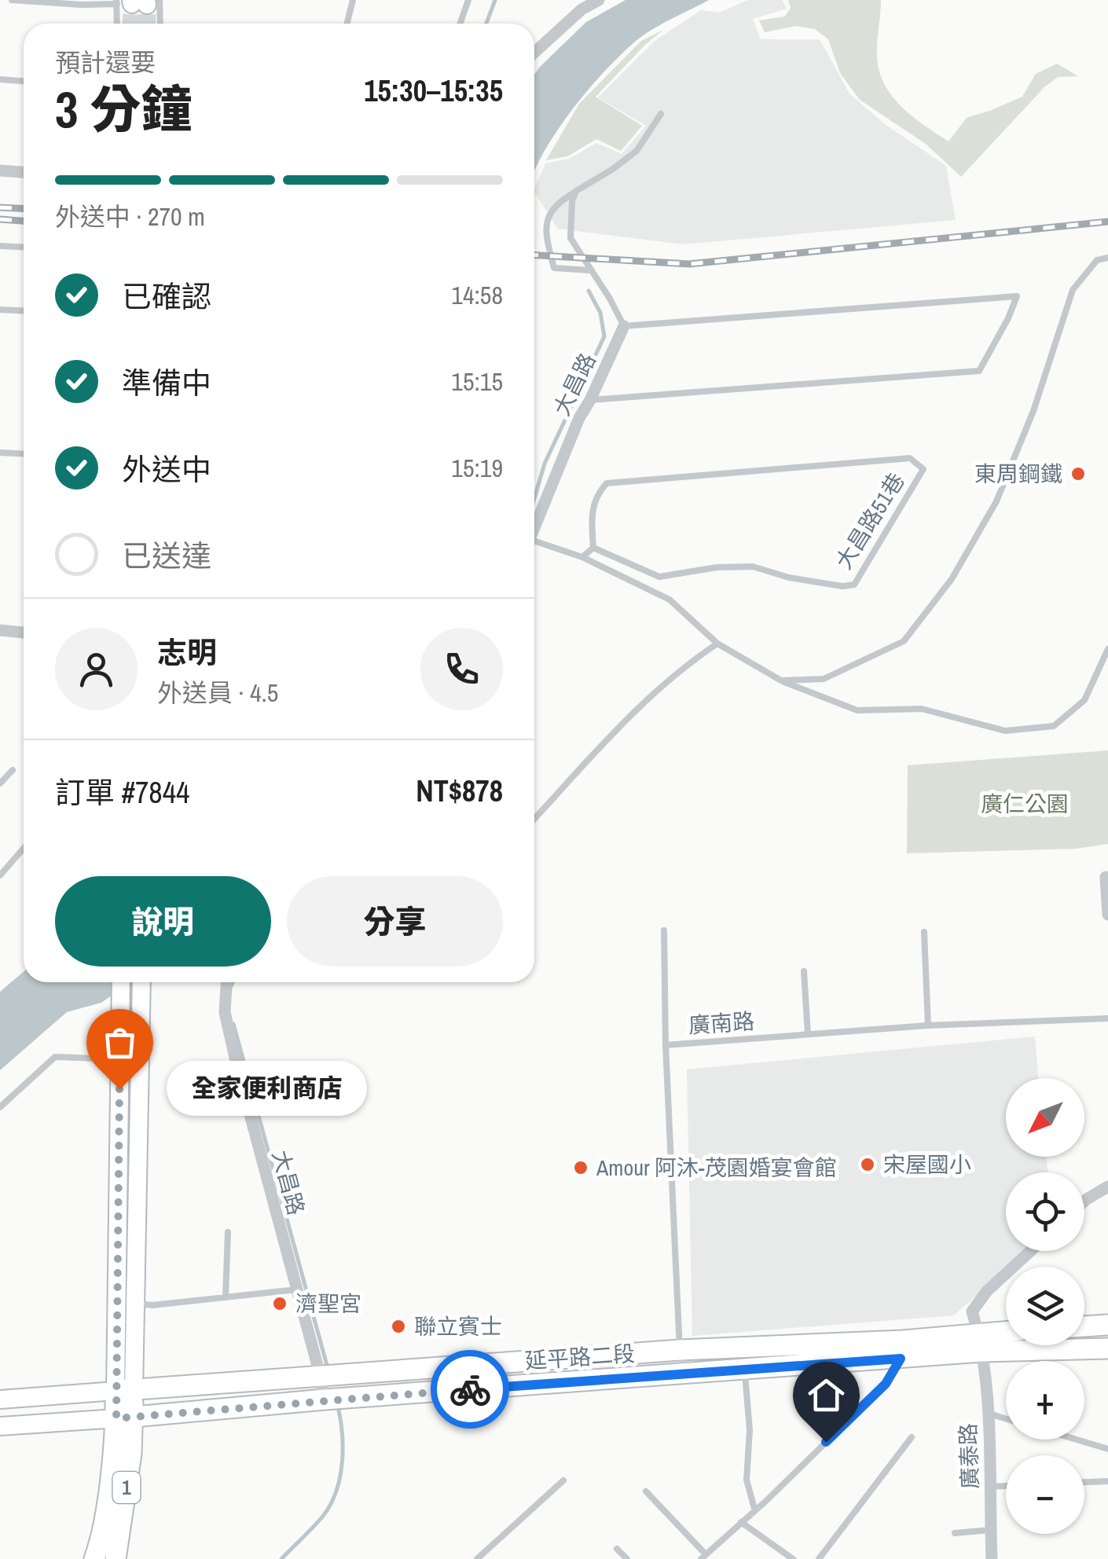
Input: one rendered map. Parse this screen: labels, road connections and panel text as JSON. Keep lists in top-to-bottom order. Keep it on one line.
{"streets":{"main road":["延平路二段","1"],"street":["大昌路","廣泰路"],"lane":["大昌路51巷","廣南路"]},"crossings":[["大昌路","延平路二段"],["廣南路","延平路二段"],["延平路二段","廣泰路"],["延平路二段","1"]],"parks":["廣仁公園"],"places":["東周鋼鐵","全家便利商店","宋屋國小","Amour 阿沐-茂園婚宴會館","濟聖宮","聯立賓士"],"north":"bottom left","page":{"heading":["3 分鐘","預計還要","15:30–15:35"],"panel":["志明","外送員 · 4.5","訂單 #7844","NT$878"],"bar":"外送中 · 270 m","list":[["已確認","14:58"],["準備中","15:15"],["外送中","15:19"],"已送達"],"buttons":["說明","分享"],"bubble":"全家便利商店","map_buttons":["+","−"]}}
